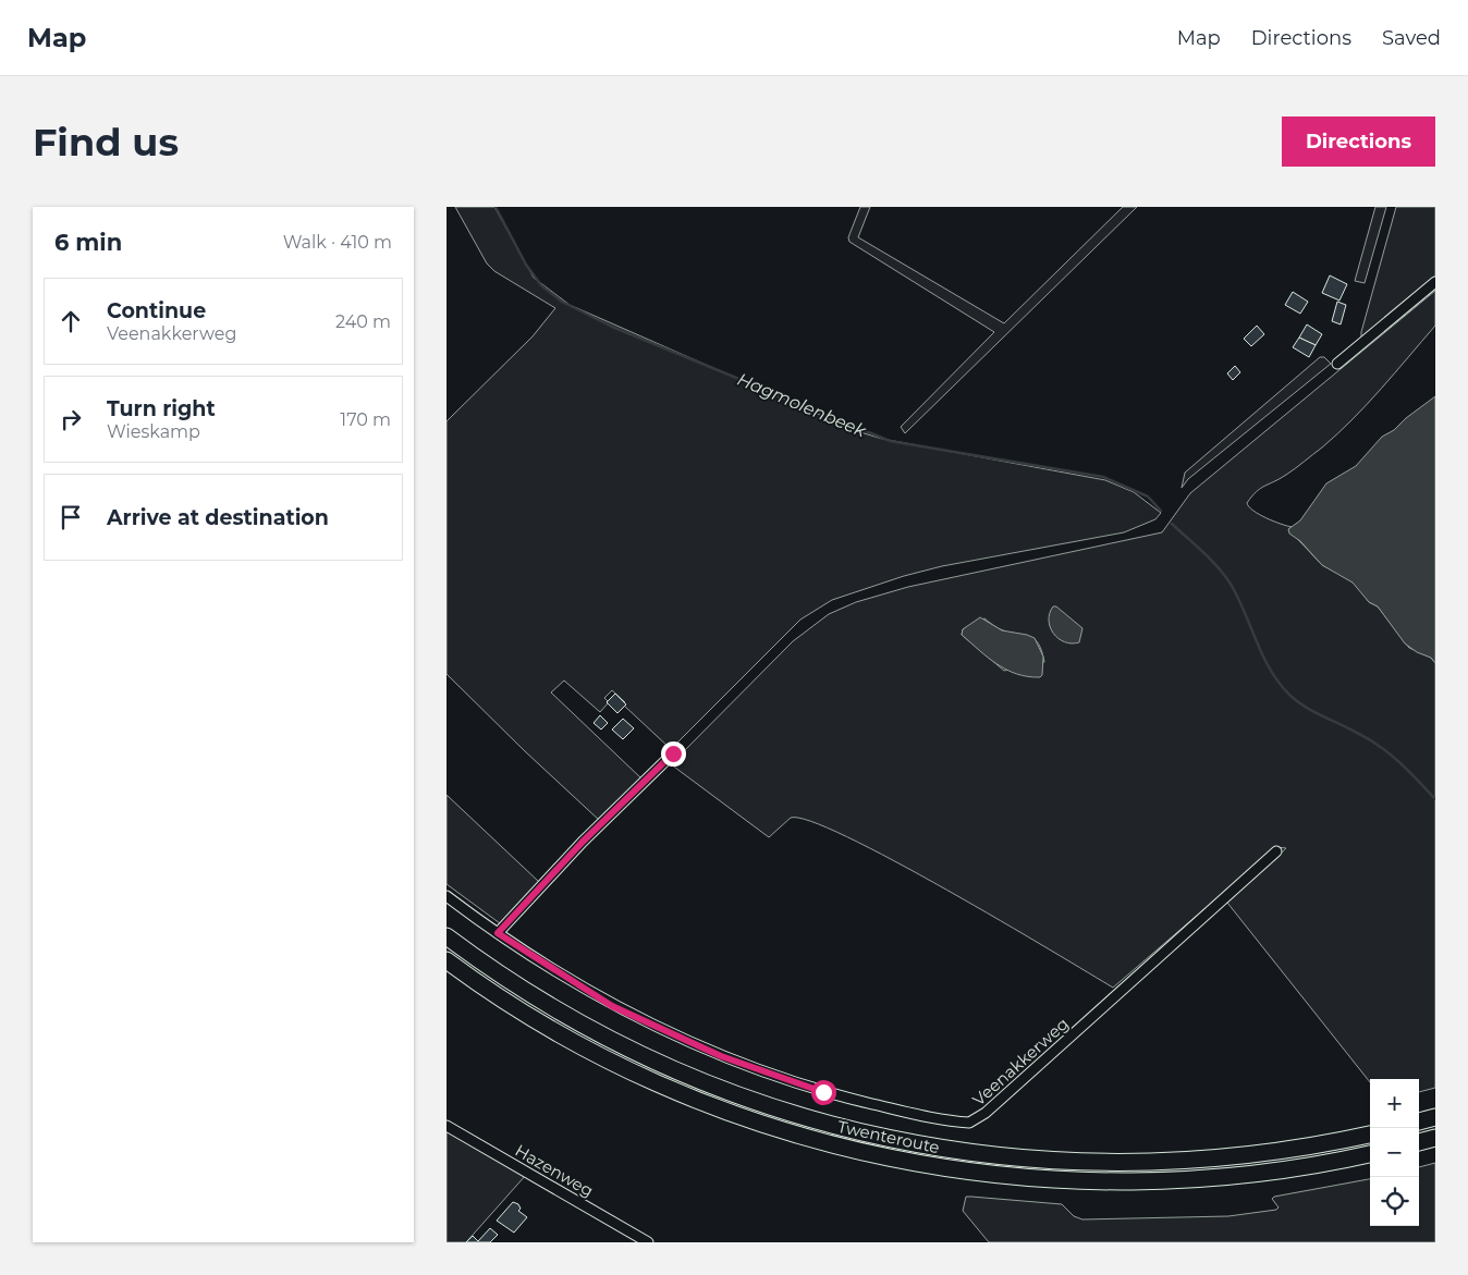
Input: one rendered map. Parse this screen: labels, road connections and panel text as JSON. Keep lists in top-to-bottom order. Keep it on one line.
{"streets":{"highway":["Twenteroute"],"street":["Veenakkerweg","Hazenweg"]},"water":["Hagmolenbeek"],"page":{"header":"Map","nav":["Map","Directions","Saved"],"buttons":"Directions","title":"Find us","heading":["6 min","Walk · 410 m"],"list":[["Continue","Veenakkerweg","240 m"],["Turn right","Wieskamp","170 m"],"Arrive at destination"],"map_buttons":["+","−"]}}
